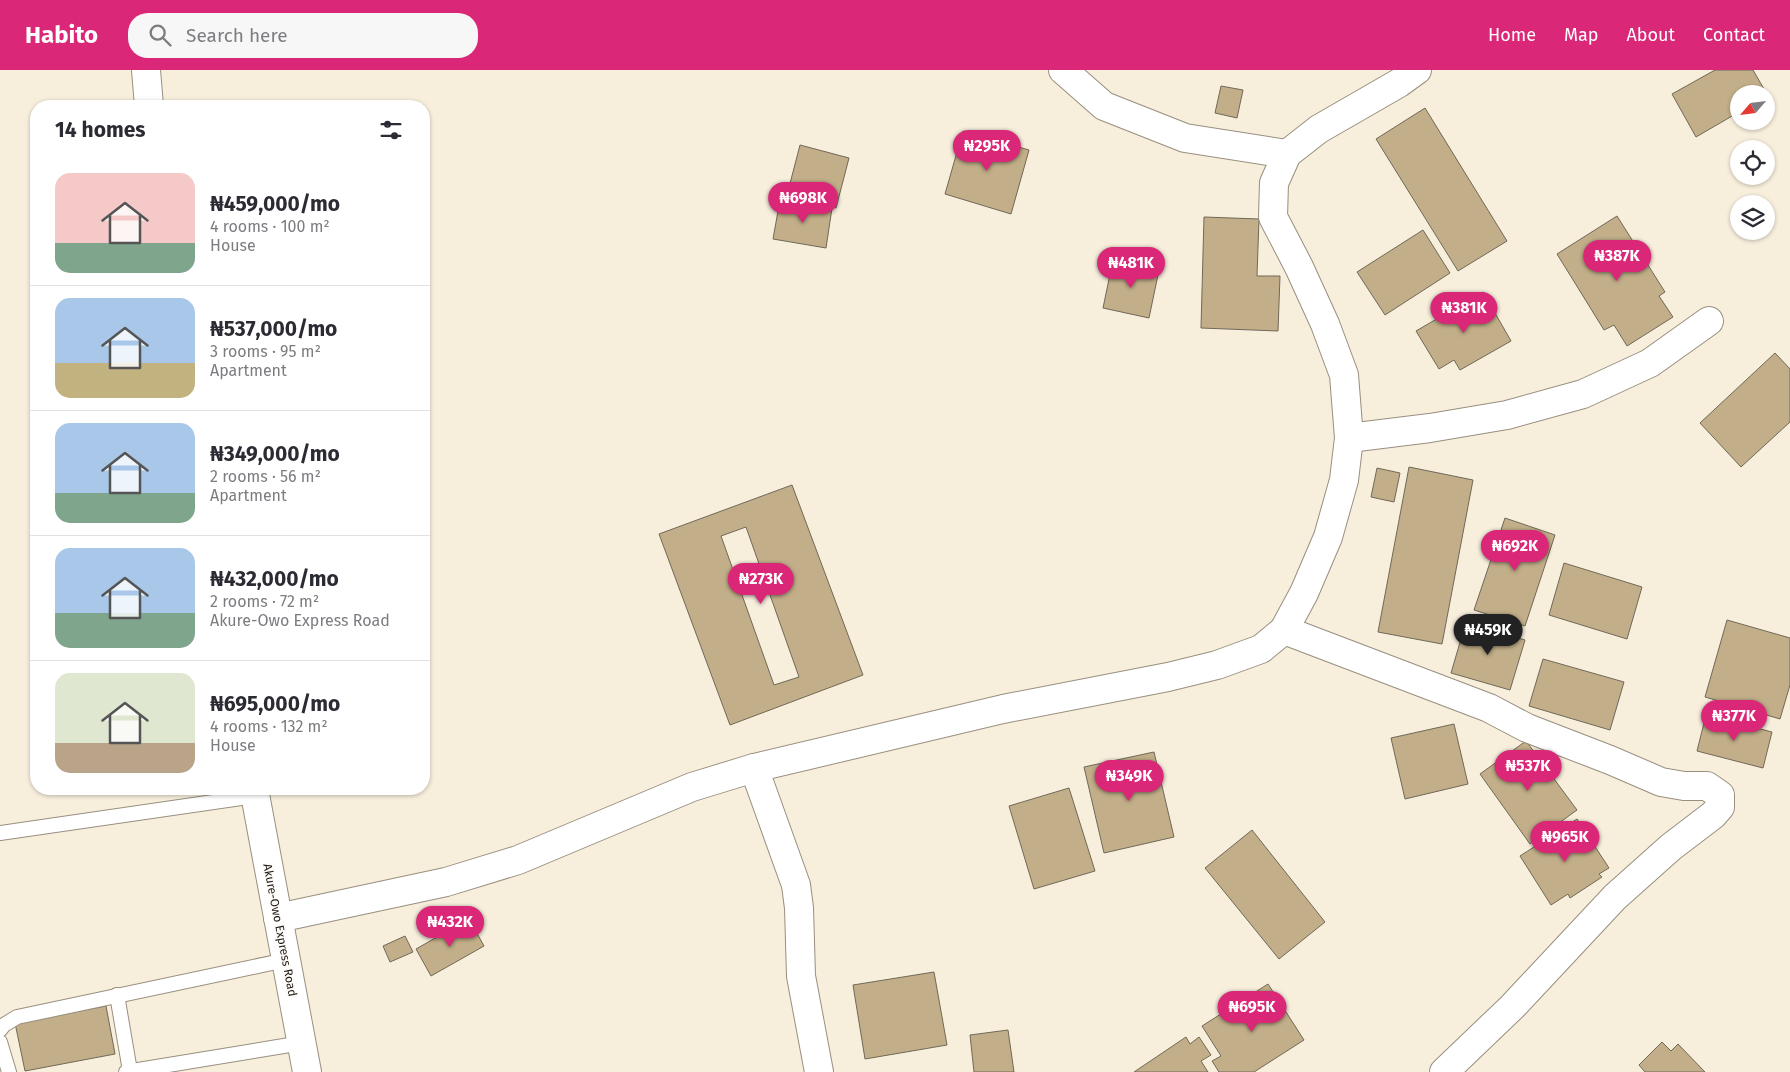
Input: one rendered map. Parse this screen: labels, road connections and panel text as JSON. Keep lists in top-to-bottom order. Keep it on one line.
{"streets":{"main road":["Akure-Owo Express Road"]},"north":"bottom left","page":{"header":"Habito","search":"Search here","nav":["Home","Map","About","Contact"],"heading":"14 homes","price":["₦295K","₦698K","₦387K","₦481K","₦381K","₦692K","₦273K","₦459K","₦377K","₦537K","₦349K","₦965K","₦432K","₦695K"],"list":[{"name":"₦459,000/mo","note":"4 rooms · 100 m² · House"},{"name":"₦537,000/mo","note":"3 rooms · 95 m² · Apartment"},{"name":"₦349,000/mo","note":"2 rooms · 56 m² · Apartment"},{"name":"₦432,000/mo","note":"2 rooms · 72 m² · Akure-Owo Express Road"},{"name":"₦695,000/mo","note":"4 rooms · 132 m² · House"}]}}
